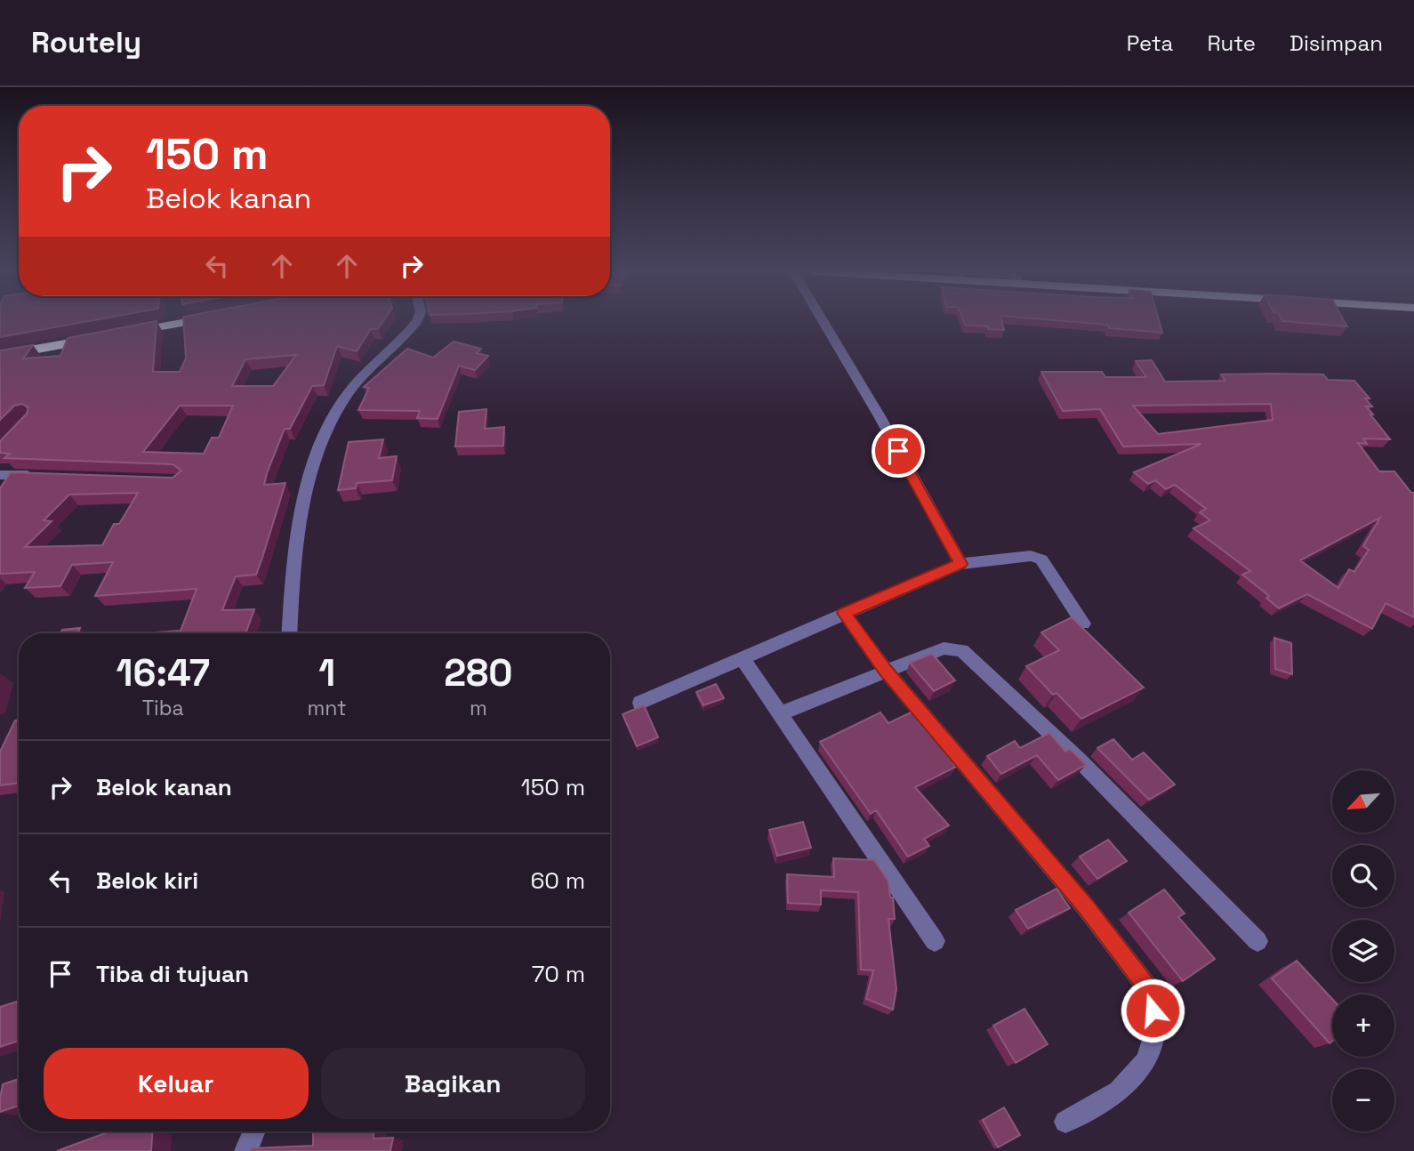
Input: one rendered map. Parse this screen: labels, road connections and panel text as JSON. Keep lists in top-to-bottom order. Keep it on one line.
{"north":"bottom left","page":{"header":"Routely","nav":["Peta","Rute","Disimpan"],"turn":["150 m","Belok kanan"],"eta":["16:47","Tiba","1","mnt","280","m"],"list":[{"name":"Belok kanan","value":"150 m"},{"name":"Belok kiri","value":"60 m"},{"name":"Tiba di tujuan","value":"70 m"}],"map_buttons":["+","−"],"buttons":["Keluar","Bagikan"]}}
